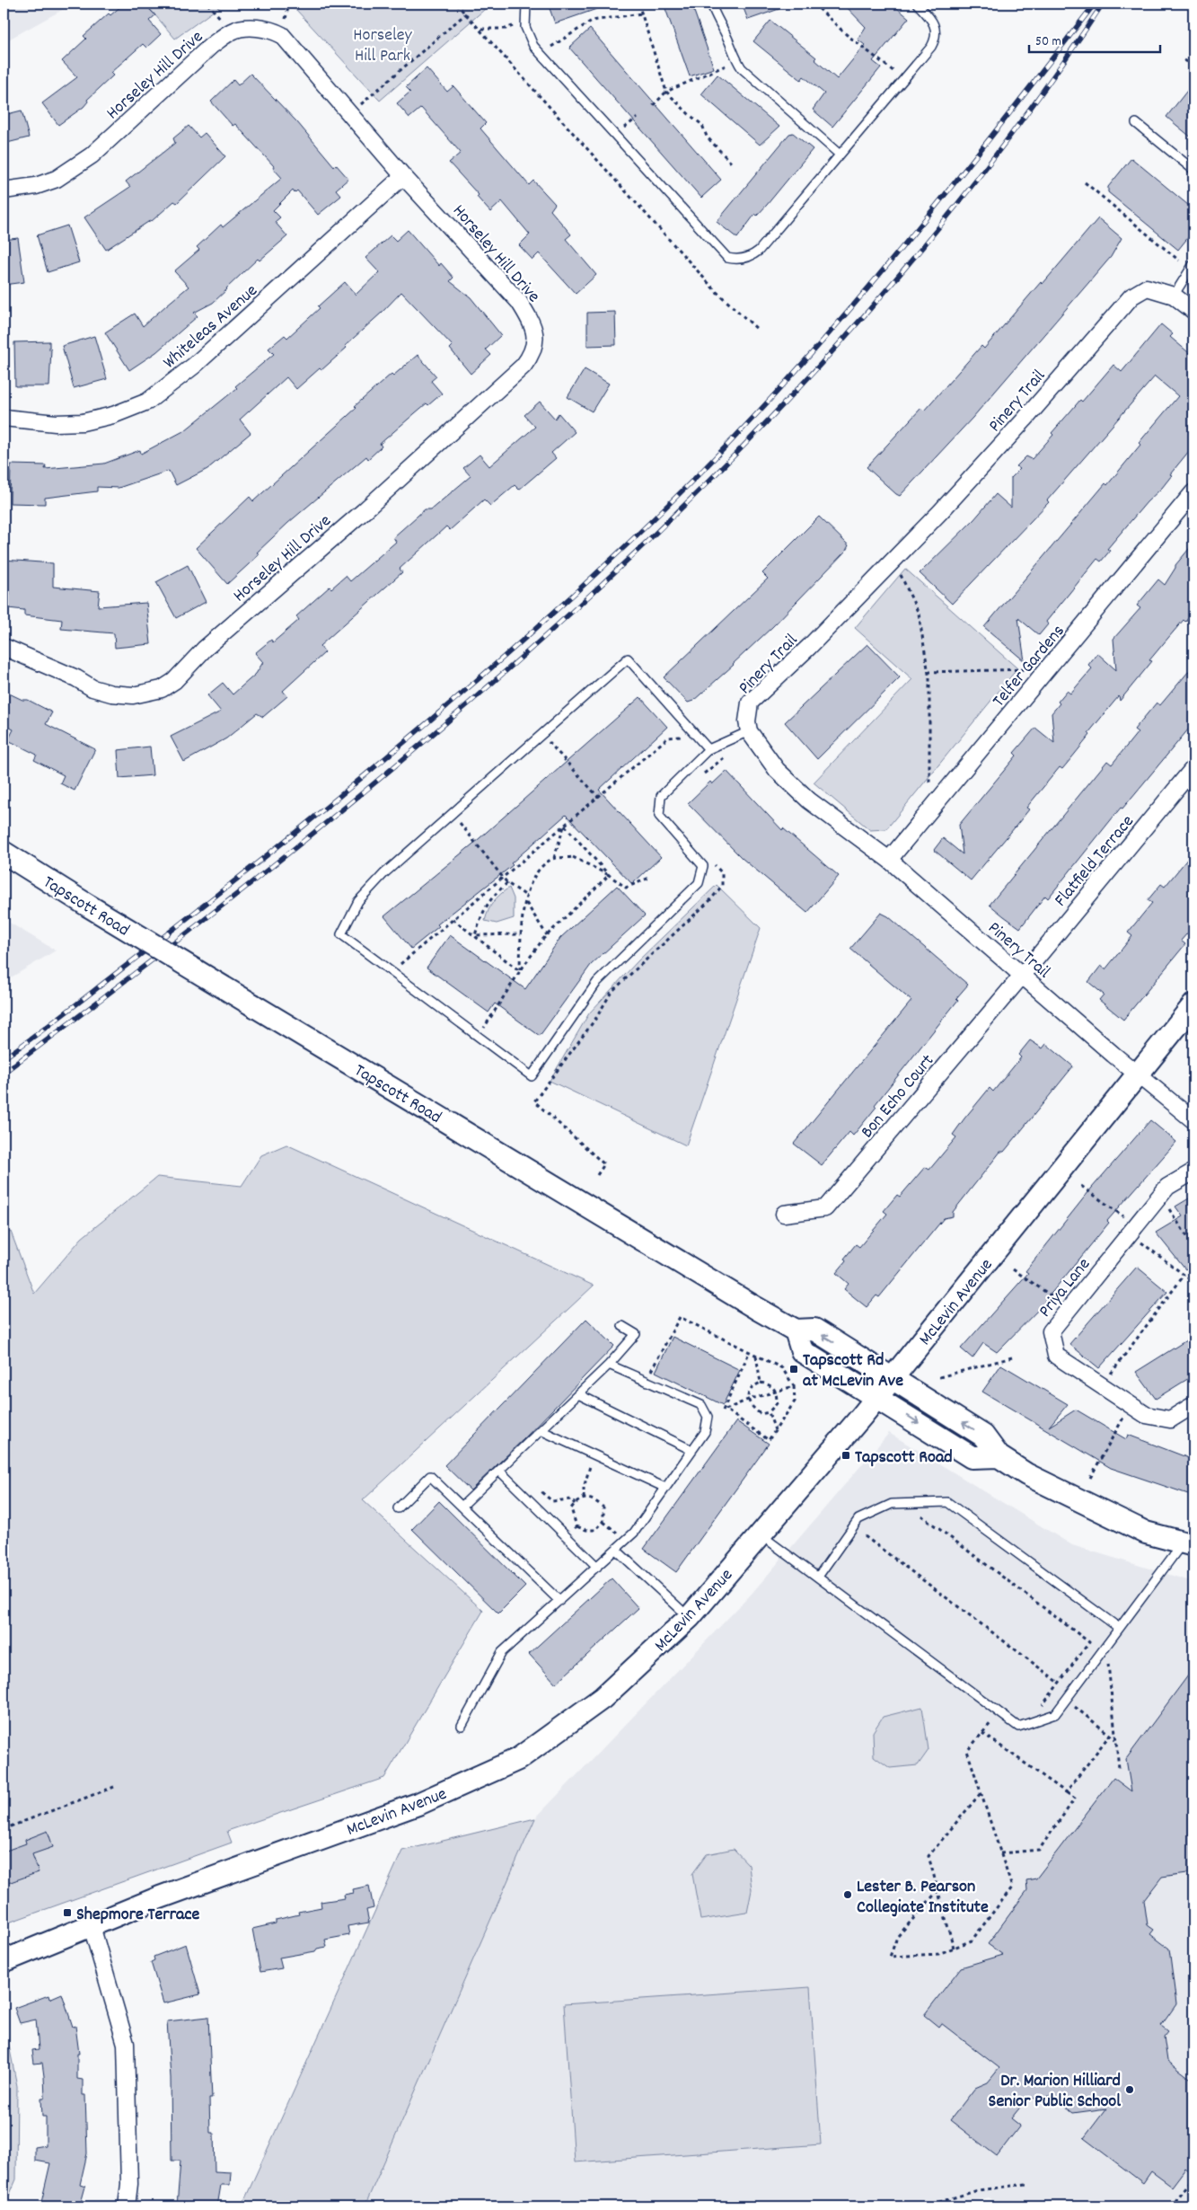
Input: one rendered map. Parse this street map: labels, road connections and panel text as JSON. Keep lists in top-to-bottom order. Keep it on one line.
{"streets":{"street":["Horseley Hill Drive","Whiteleas Avenue","Pinery Trail","Telfer Gardens","Flatfield Terrace","Tapscott Road","Bon Echo Court","Priya Lane","McLevin Avenue"]},"crossings":[["Horseley Hill Drive","Whiteleas Avenue"],["Pinery Trail","Telfer Gardens"],["Pinery Trail","Flatfield Terrace"],["Pinery Trail","Bon Echo Court"],["Pinery Trail","McLevin Avenue"],["Flatfield Terrace","Bon Echo Court"],["Tapscott Road","McLevin Avenue"]],"parks":["Horseley Hill Park"],"places":{"transit":["Tapscott Rd at McLevin Ave","Tapscott Road","Shepmore Terrace"],"other":["Lester B. Pearson Collegiate Institute","Dr. Marion Hilliard Senior Public School"]},"scale_bar":"50 m"}
